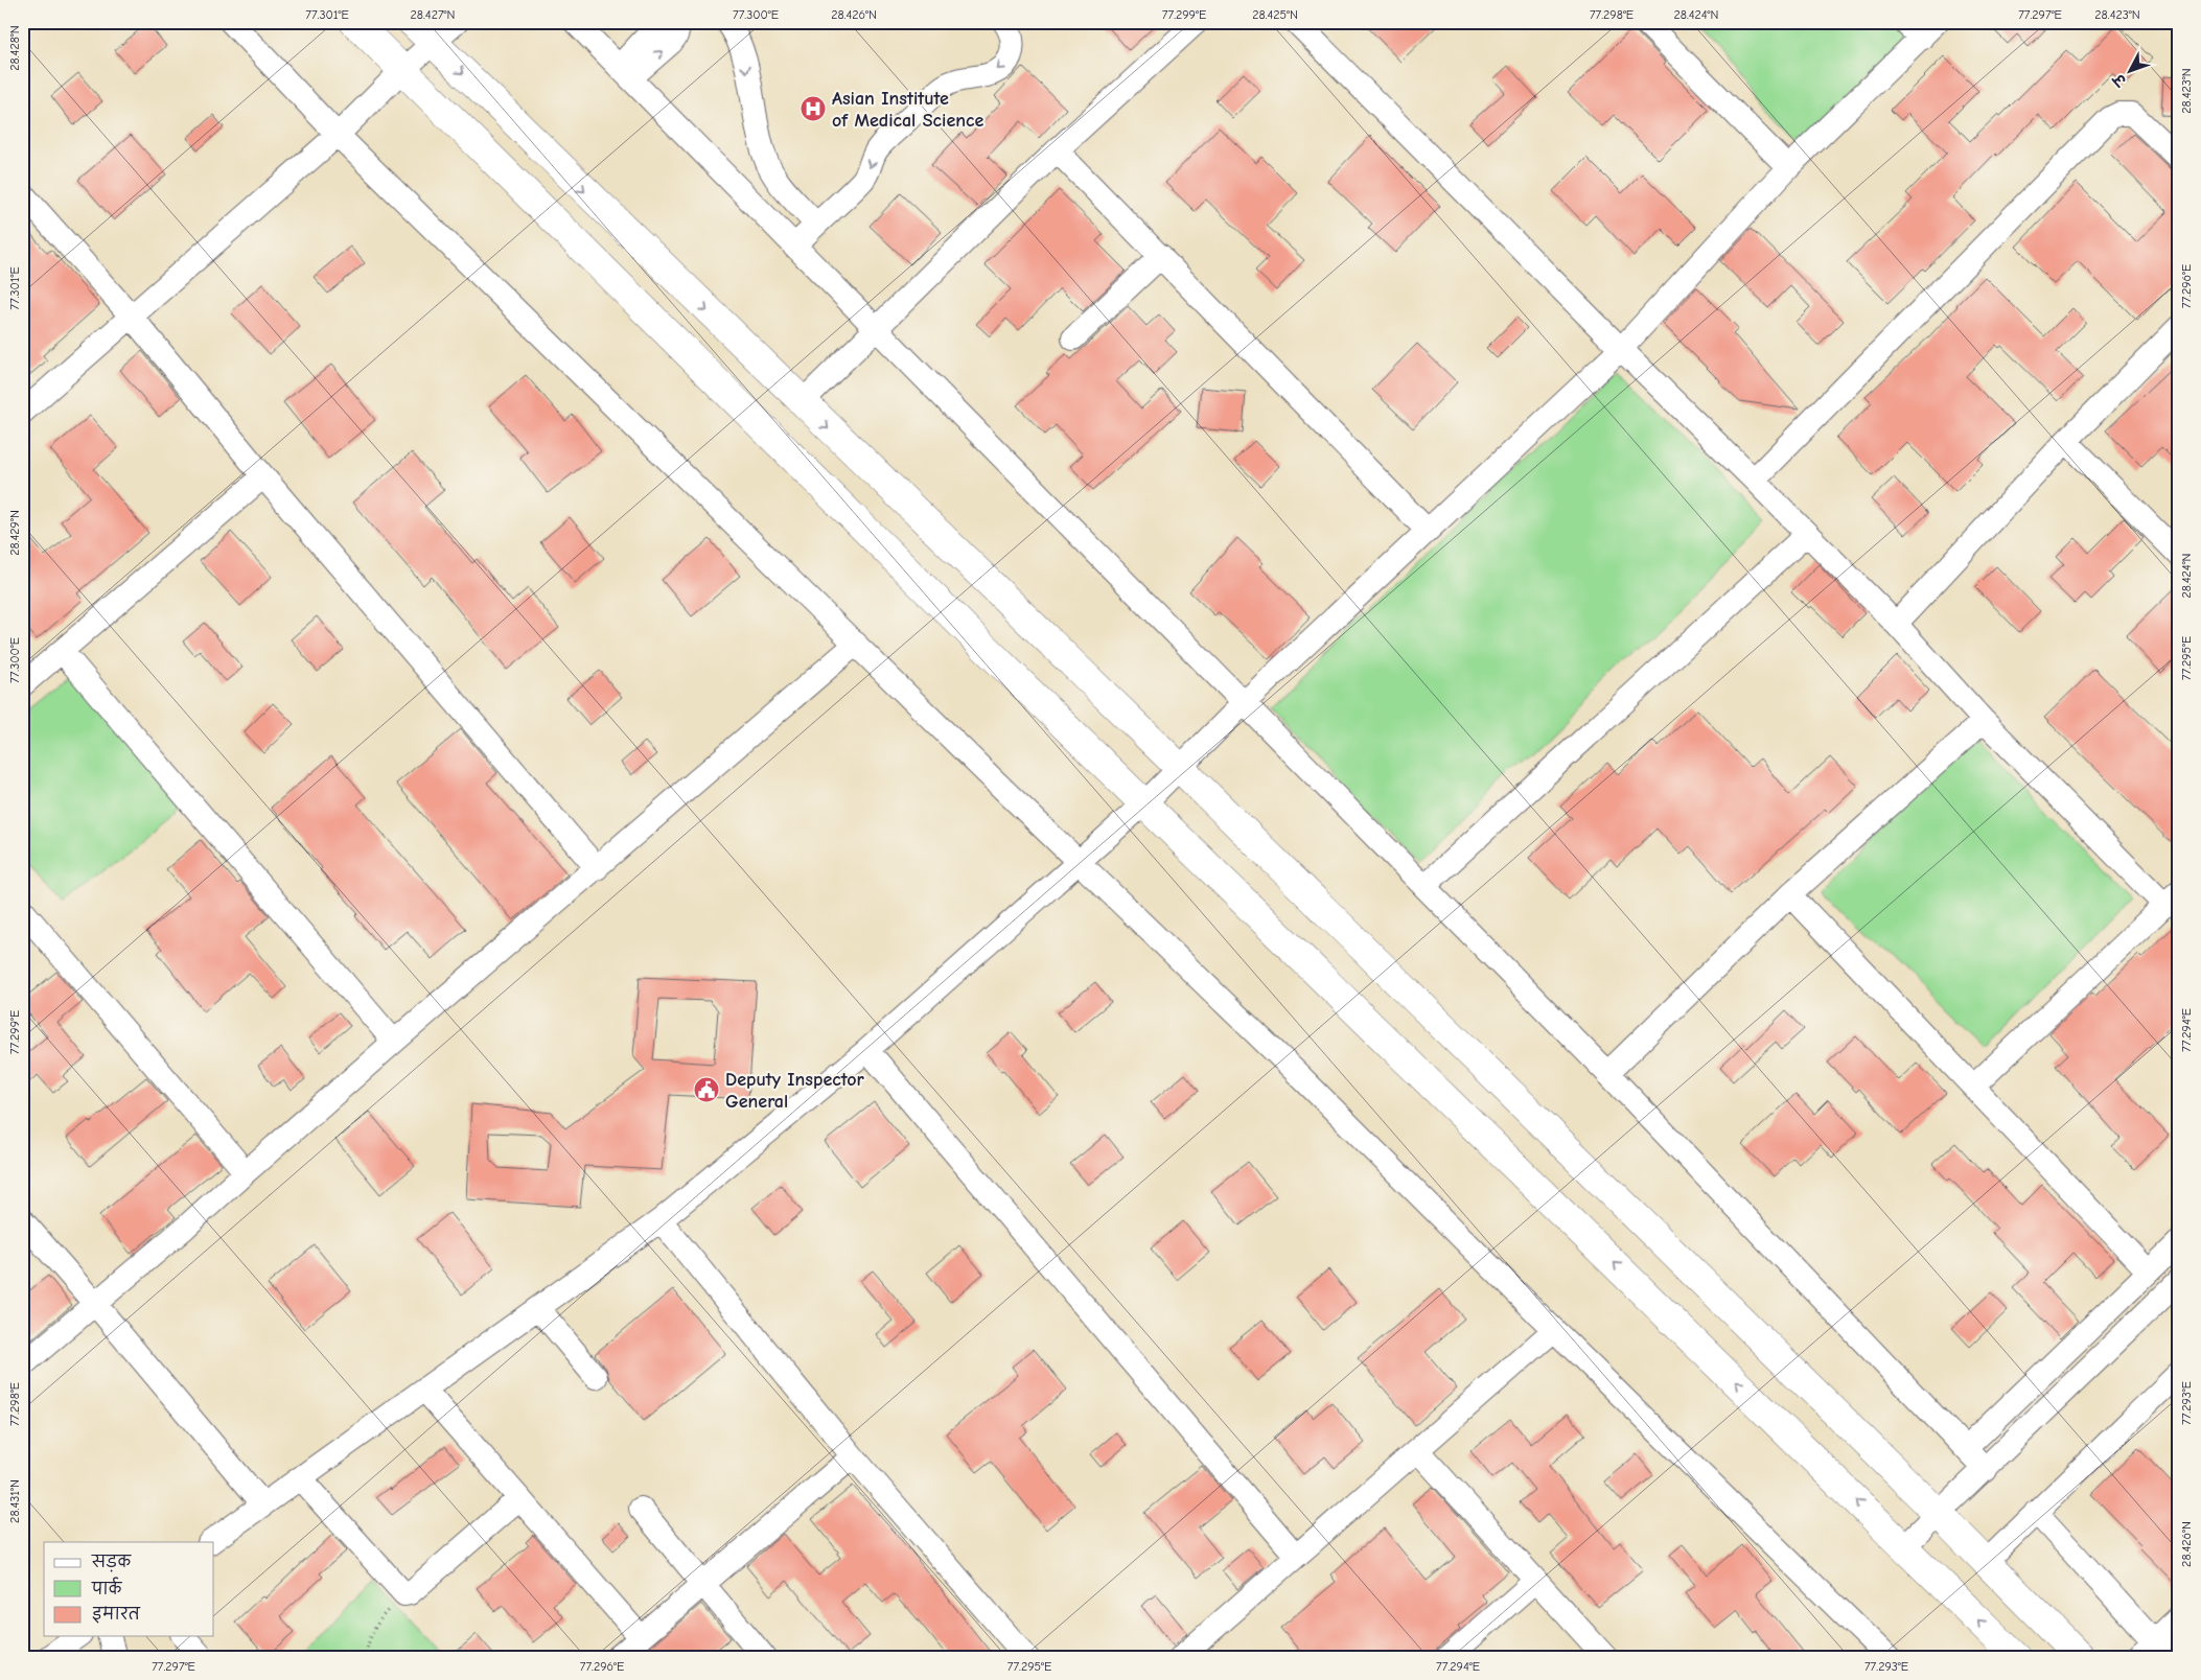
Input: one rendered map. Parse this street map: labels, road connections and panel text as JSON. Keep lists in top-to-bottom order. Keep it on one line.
{"places":{"hospital":["Asian Institute of Medical Science"],"public building":["Deputy Inspector General"]},"legend":["सड़क","पार्क","इमारत"],"north":"bottom left","coordinates":["77.301°E","28.427°N","77.300°E","28.426°N","77.299°E","28.425°N","77.298°E","28.424°N","77.297°E","28.423°N","28.428°N","77.296°E","28.429°N","77.295°E","77.294°E","77.293°E","28.431°N"]}
